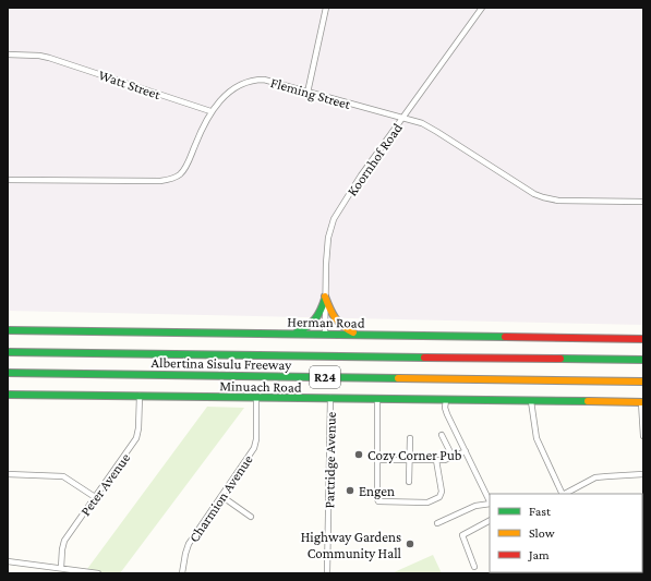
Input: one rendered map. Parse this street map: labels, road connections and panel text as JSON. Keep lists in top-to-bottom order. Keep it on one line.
{"streets":{"main road":["Herman Road","Albertina Sisulu Freeway","R24","Minuach Road"],"street":["Watt Street","Fleming Street","Koornhof Road","Partridge Avenue","Peter Avenue","Charmion Avenue"]},"crossings":[["Watt Street","Fleming Street"],["Fleming Street","Koornhof Road"],["Koornhof Road","Herman Road"],["Minuach Road","Partridge Avenue"],["Minuach Road","Peter Avenue"],["Minuach Road","Charmion Avenue"]],"places":["Cozy Corner Pub","Engen","Highway Gardens Community Hall"],"legend":["Fast","Slow","Jam"]}
